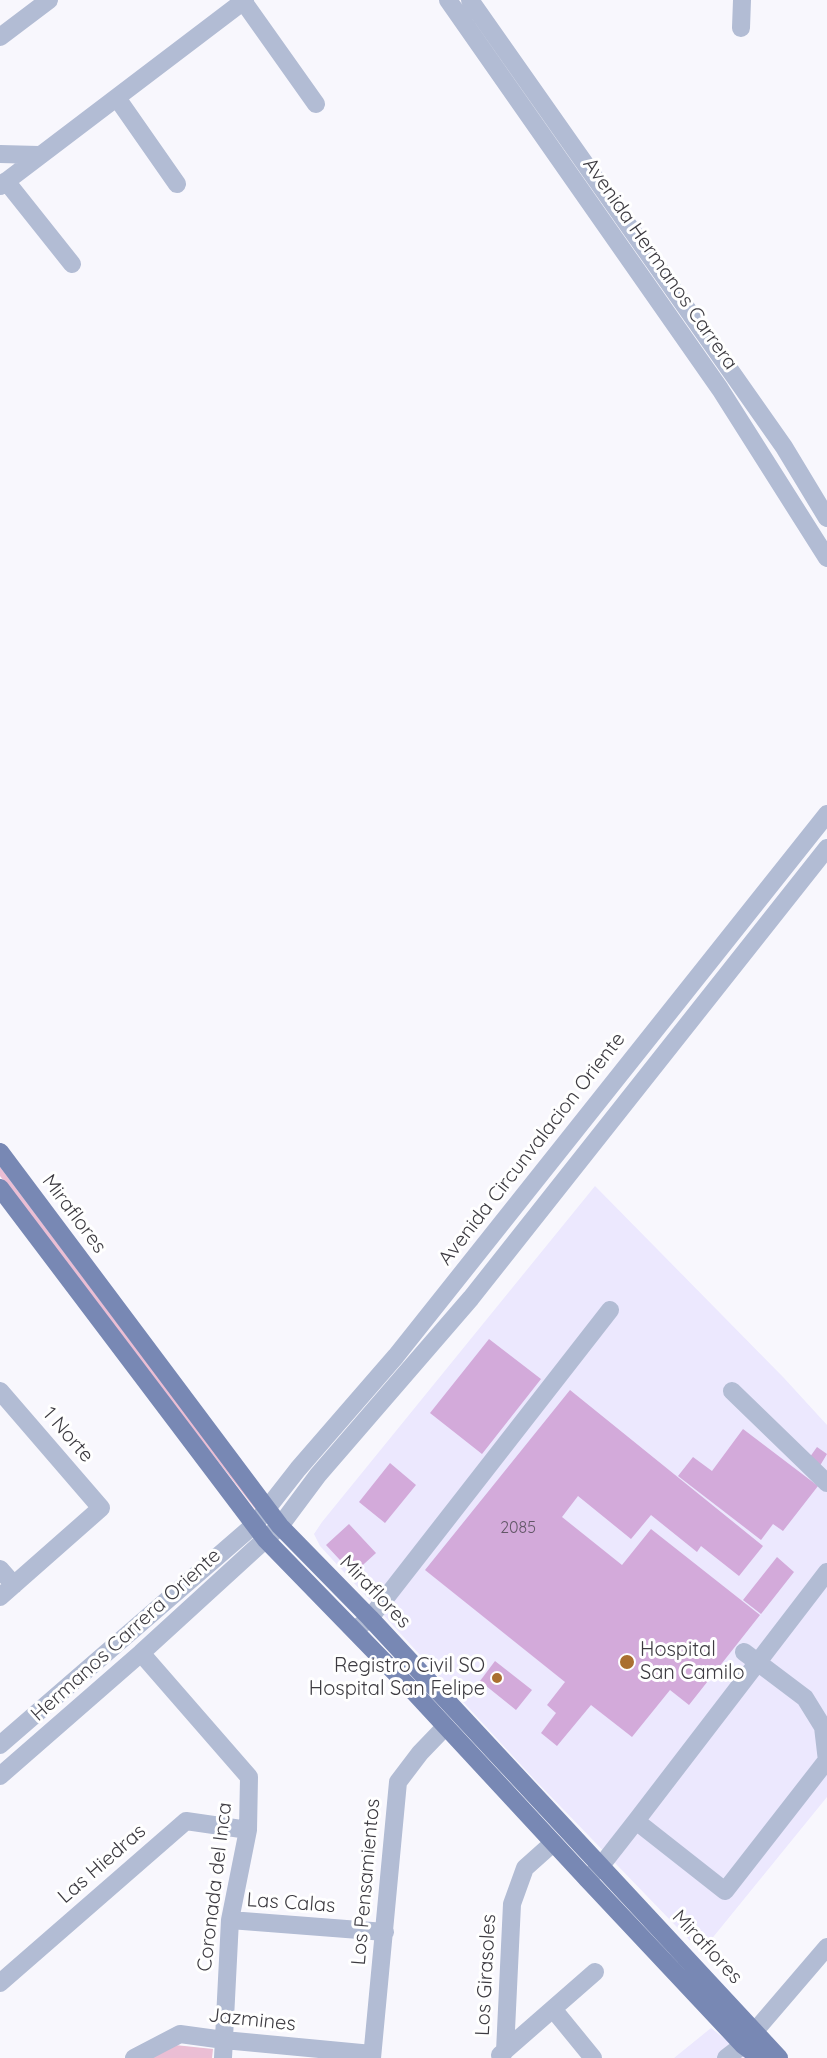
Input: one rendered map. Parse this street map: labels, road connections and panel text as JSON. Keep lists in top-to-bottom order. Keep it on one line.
{"streets":{"main road":["Miraflores"],"street":["Avenida Hermanos Carrera","Avenida Circunvalacion Oriente","1 Norte","Hermanos Carrera Oriente","Las Hiedras","Los Pensamientos","Coronada del Inca","Las Calas","Los Girasoles","Jazmines"]},"crossings":[["Avenida Circunvalacion Oriente","Miraflores"],["Avenida Circunvalacion Oriente","Hermanos Carrera Oriente"],["Miraflores","Hermanos Carrera Oriente"],["Miraflores","Los Pensamientos"],["Miraflores","Los Girasoles"],["Hermanos Carrera Oriente","Coronada del Inca"],["Las Hiedras","Coronada del Inca"],["Los Pensamientos","Las Calas"],["Los Pensamientos","Jazmines"],["Coronada del Inca","Las Calas"],["Coronada del Inca","Jazmines"]],"places":["Hospital San Camilo","Registro Civil SO Hospital San Felipe"],"house_numbers":["2085"]}
